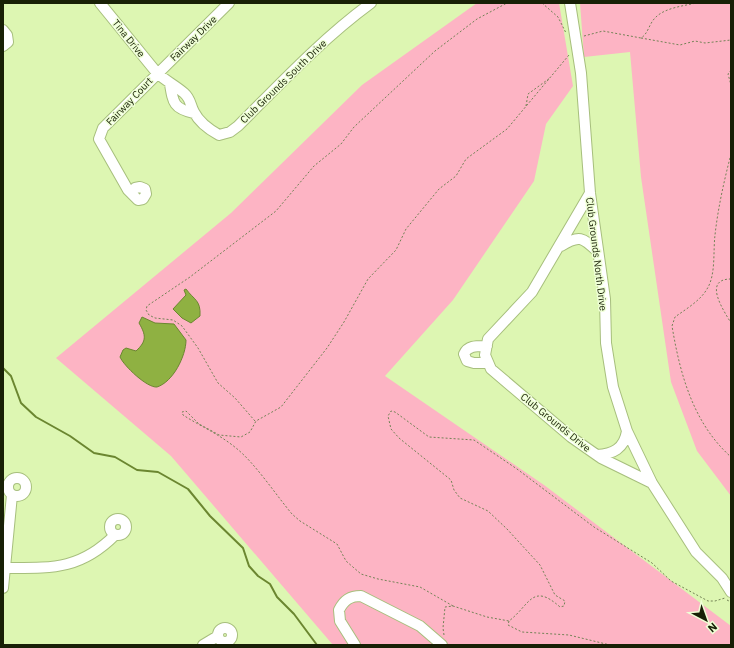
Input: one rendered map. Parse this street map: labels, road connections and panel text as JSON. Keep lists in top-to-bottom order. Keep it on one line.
{"streets":{"street":["Tina Drive","Fairway Drive","Club Grounds South Drive","Fairway Court","Club Grounds North Drive","Club Grounds Drive"]},"crossings":[["Tina Drive","Fairway Drive"],["Tina Drive","Club Grounds South Drive"],["Tina Drive","Fairway Court"],["Fairway Drive","Club Grounds South Drive"],["Fairway Drive","Fairway Court"],["Club Grounds South Drive","Fairway Court"],["Club Grounds North Drive","Club Grounds Drive"]],"north":"bottom right"}
